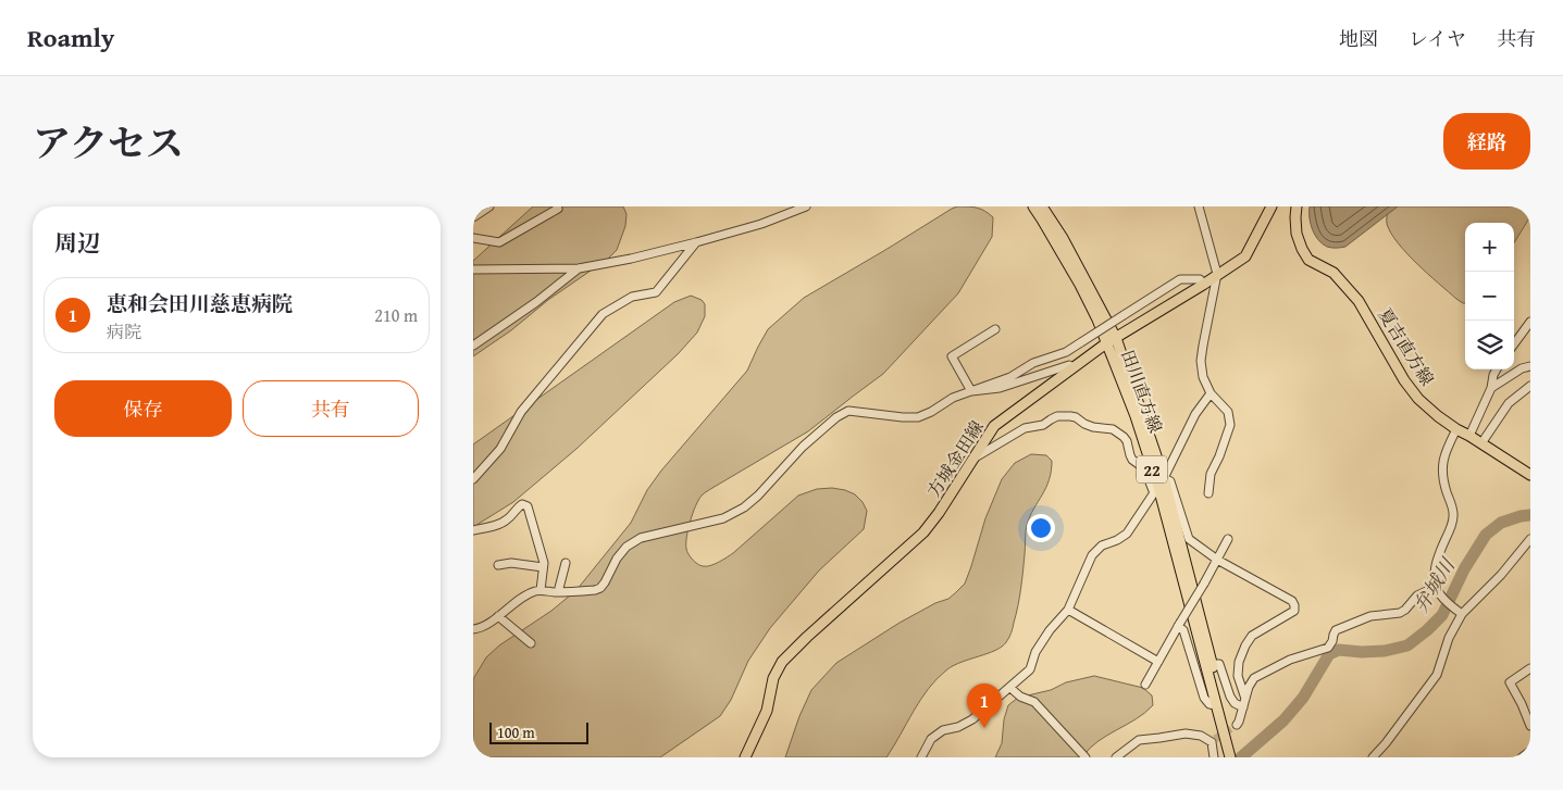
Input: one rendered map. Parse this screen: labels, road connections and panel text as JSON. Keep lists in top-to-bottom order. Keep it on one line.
{"streets":{"main road":["夏吉直方線","田川直方線","方城金田線","22"]},"crossings":[["田川直方線","方城金田線"]],"water":["弁城川"],"scale_bar":"100 m","page":{"header":"Roamly","nav":["地図","レイヤ","共有"],"title":"アクセス","buttons":["経路",["保存","共有"]],"heading":"周辺","map_buttons":["+","−"],"list":[{"mark":"1","name":"恵和会田川慈恵病院","note":"病院","value":"210 m"}],"pins":"1","scale":"100 m"}}
